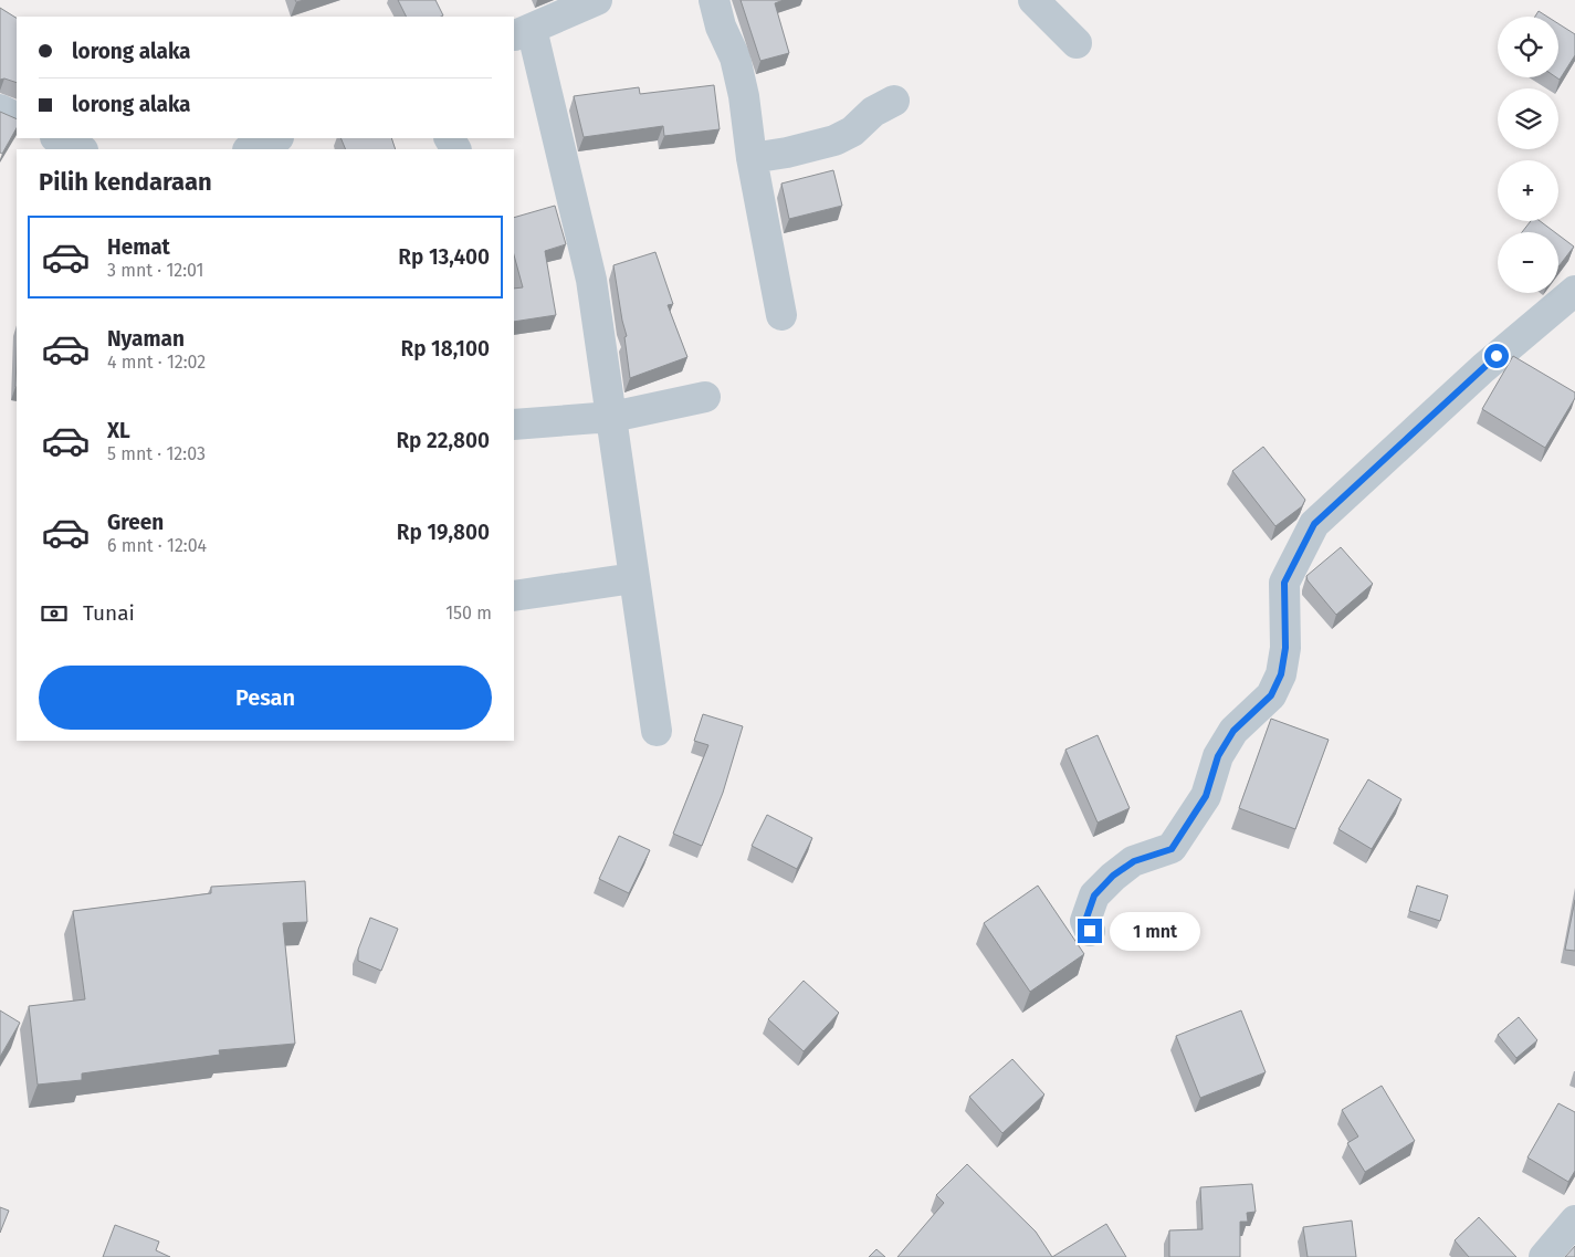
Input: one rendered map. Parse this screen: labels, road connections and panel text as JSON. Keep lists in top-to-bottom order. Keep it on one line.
{"page":{"map_buttons":["+","−"],"banner":["lorong alaka","lorong alaka"],"heading":"Pilih kendaraan","list":[{"name":"Hemat","note":"3 mnt · 12:01","value":"Rp 13,400"},{"name":"Nyaman","note":"4 mnt · 12:02","value":"Rp 18,100"},{"name":"XL","note":"5 mnt · 12:03","value":"Rp 22,800"},{"name":"Green","note":"6 mnt · 12:04","value":"Rp 19,800"}],"pay":["Tunai","150 m"],"buttons":"Pesan","bubble":"1 mnt"}}
